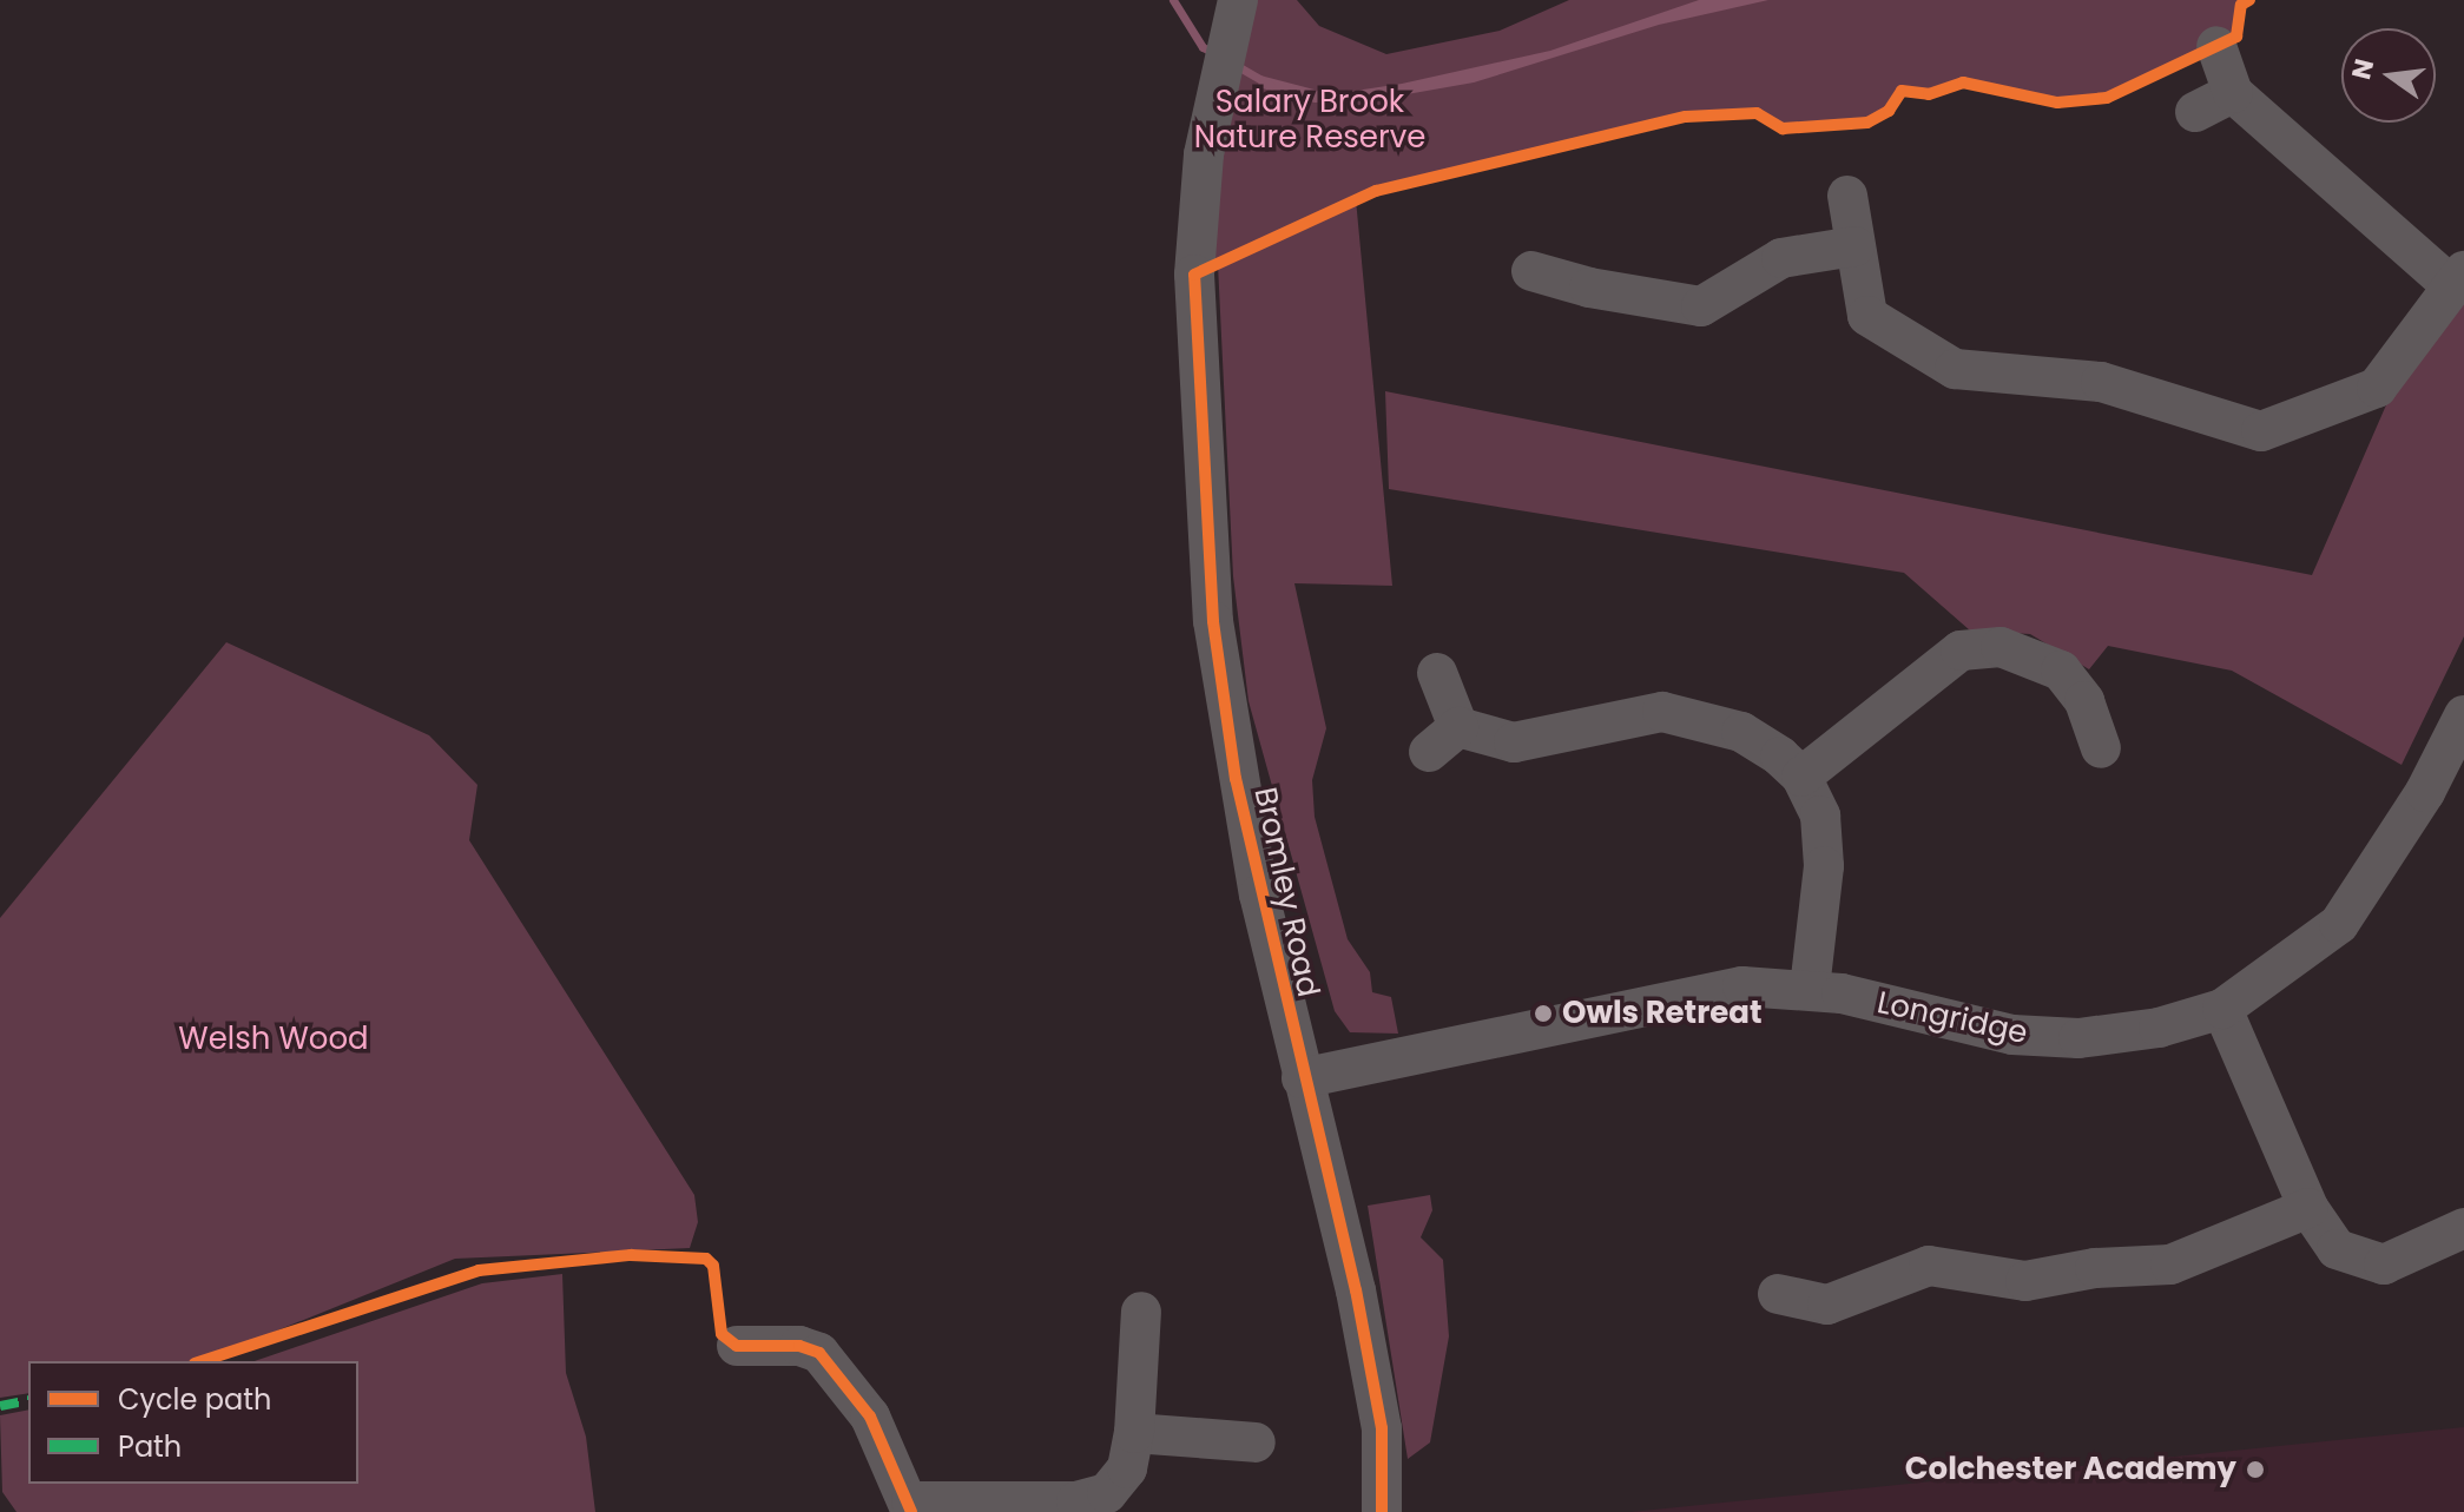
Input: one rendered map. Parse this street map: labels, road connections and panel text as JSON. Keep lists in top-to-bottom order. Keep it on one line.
{"streets":{"street":["Bromley Road","Longridge"]},"crossings":[["Bromley Road","Longridge"]],"parks":["Salary Brook Nature Reserve","Welsh Wood"],"places":["Owls Retreat","Colchester Academy"],"legend":["Cycle path","Path"],"north":"left"}
